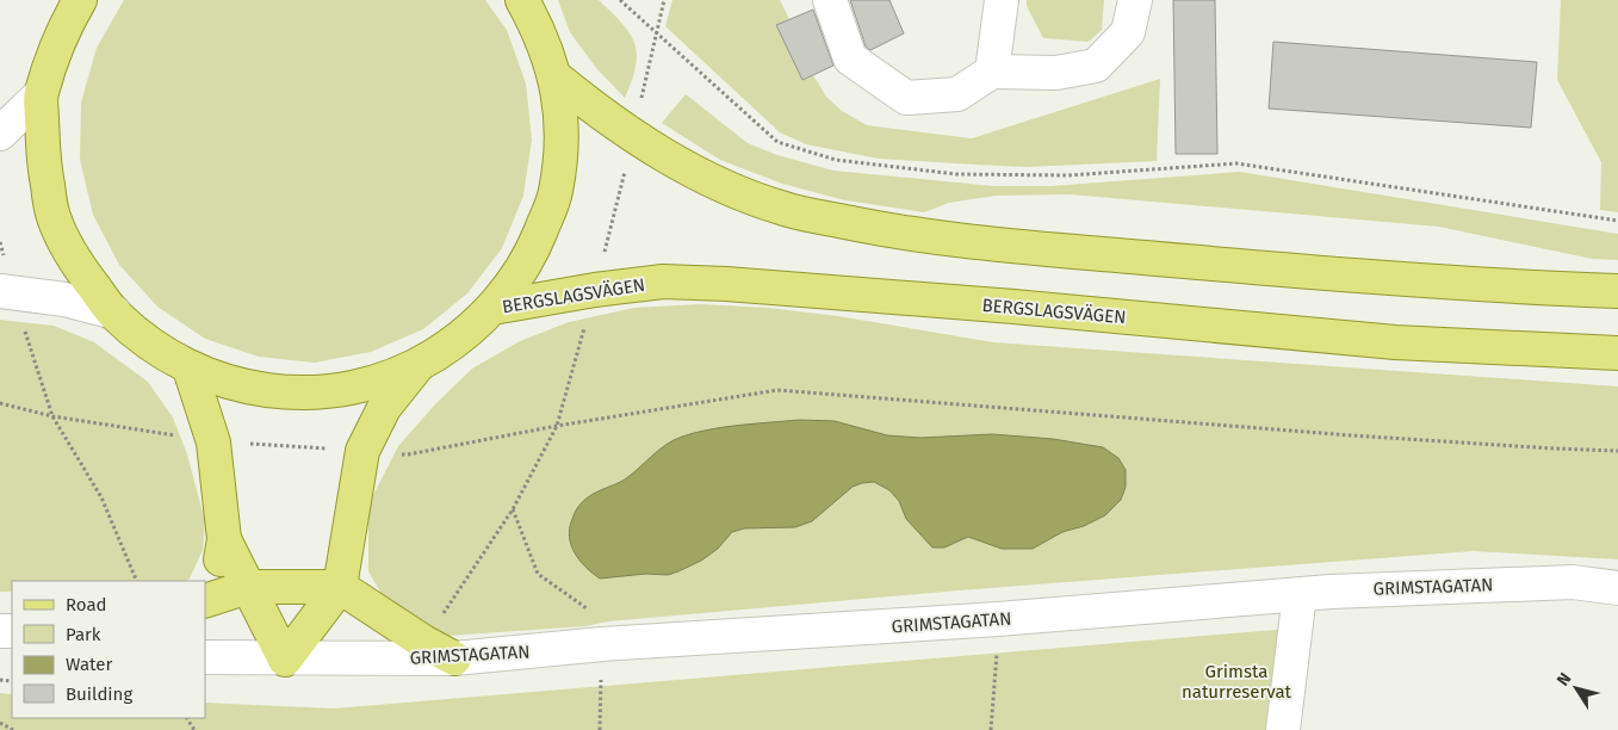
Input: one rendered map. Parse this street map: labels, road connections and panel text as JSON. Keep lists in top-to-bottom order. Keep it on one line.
{"streets":{"main road":["BERGSLAGSVÄGEN"],"street":["GRIMSTAGATAN"]},"parks":["Grimsta naturreservat"],"legend":["Road","Park","Water","Building"],"north":"top left"}
